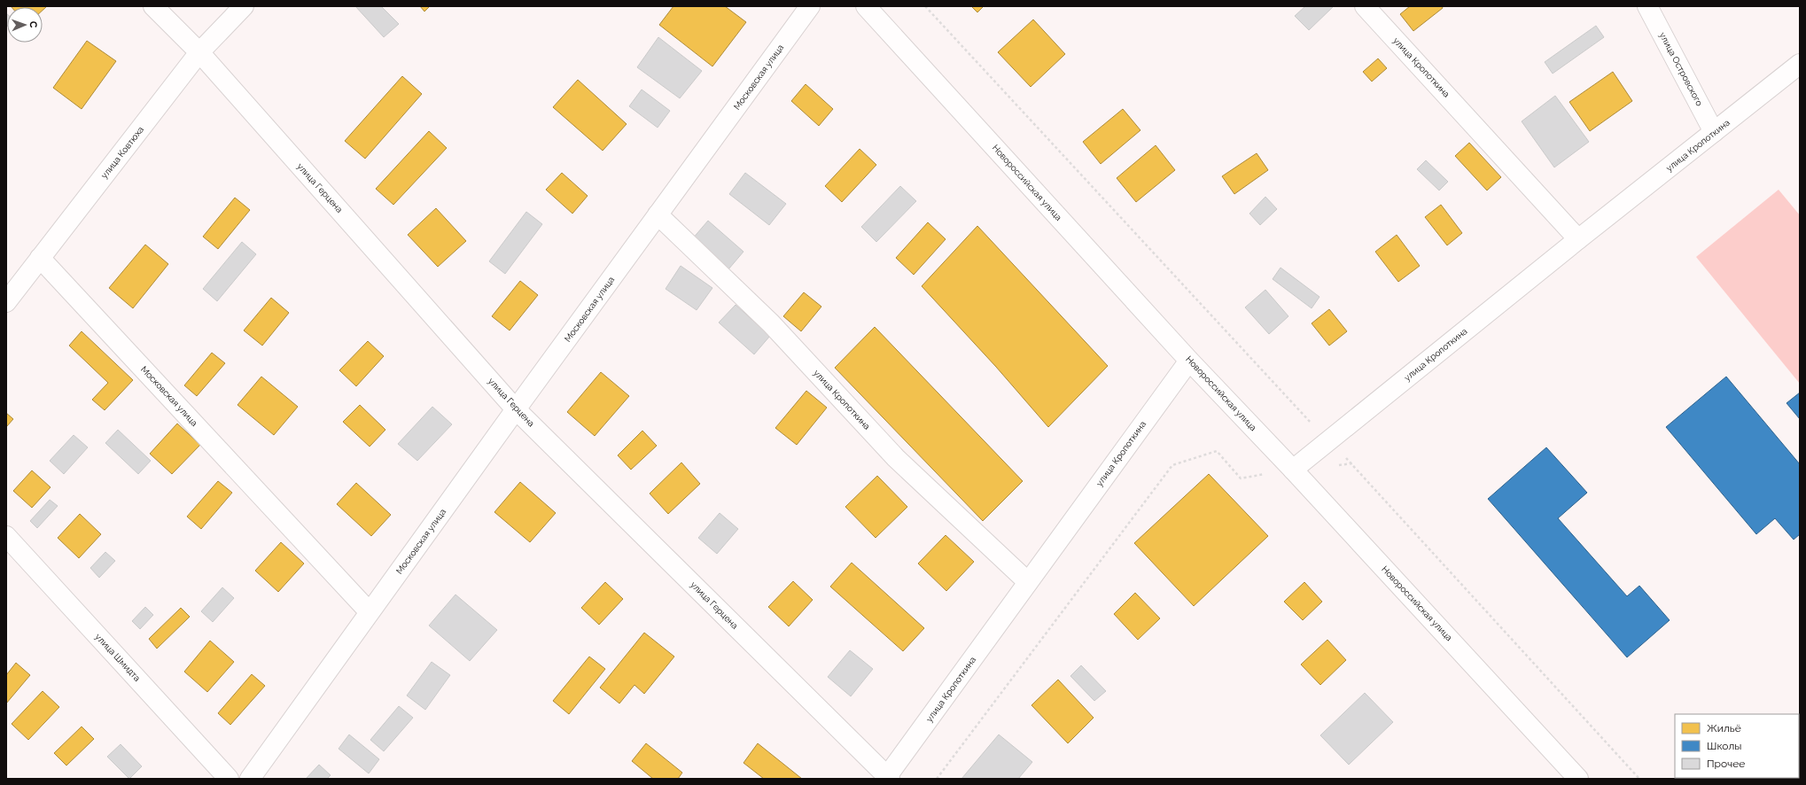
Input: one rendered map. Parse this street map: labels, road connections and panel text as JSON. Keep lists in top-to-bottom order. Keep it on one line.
{"streets":{"street":["улица Кропоткина","улица Островского","Московская улица","улица Ковтюха","Новороссийская улица","улица Герцена","улица Шмидта"]},"crossings":[["улица Кропоткина","улица Островского"],["улица Кропоткина","Московская улица"],["улица Кропоткина","Новороссийская улица"],["улица Кропоткина","улица Герцена"],["Московская улица","улица Ковтюха"],["Московская улица","улица Герцена"],["улица Ковтюха","улица Герцена"]],"legend":["Жильё","Школы","Прочее"],"north":"right"}
